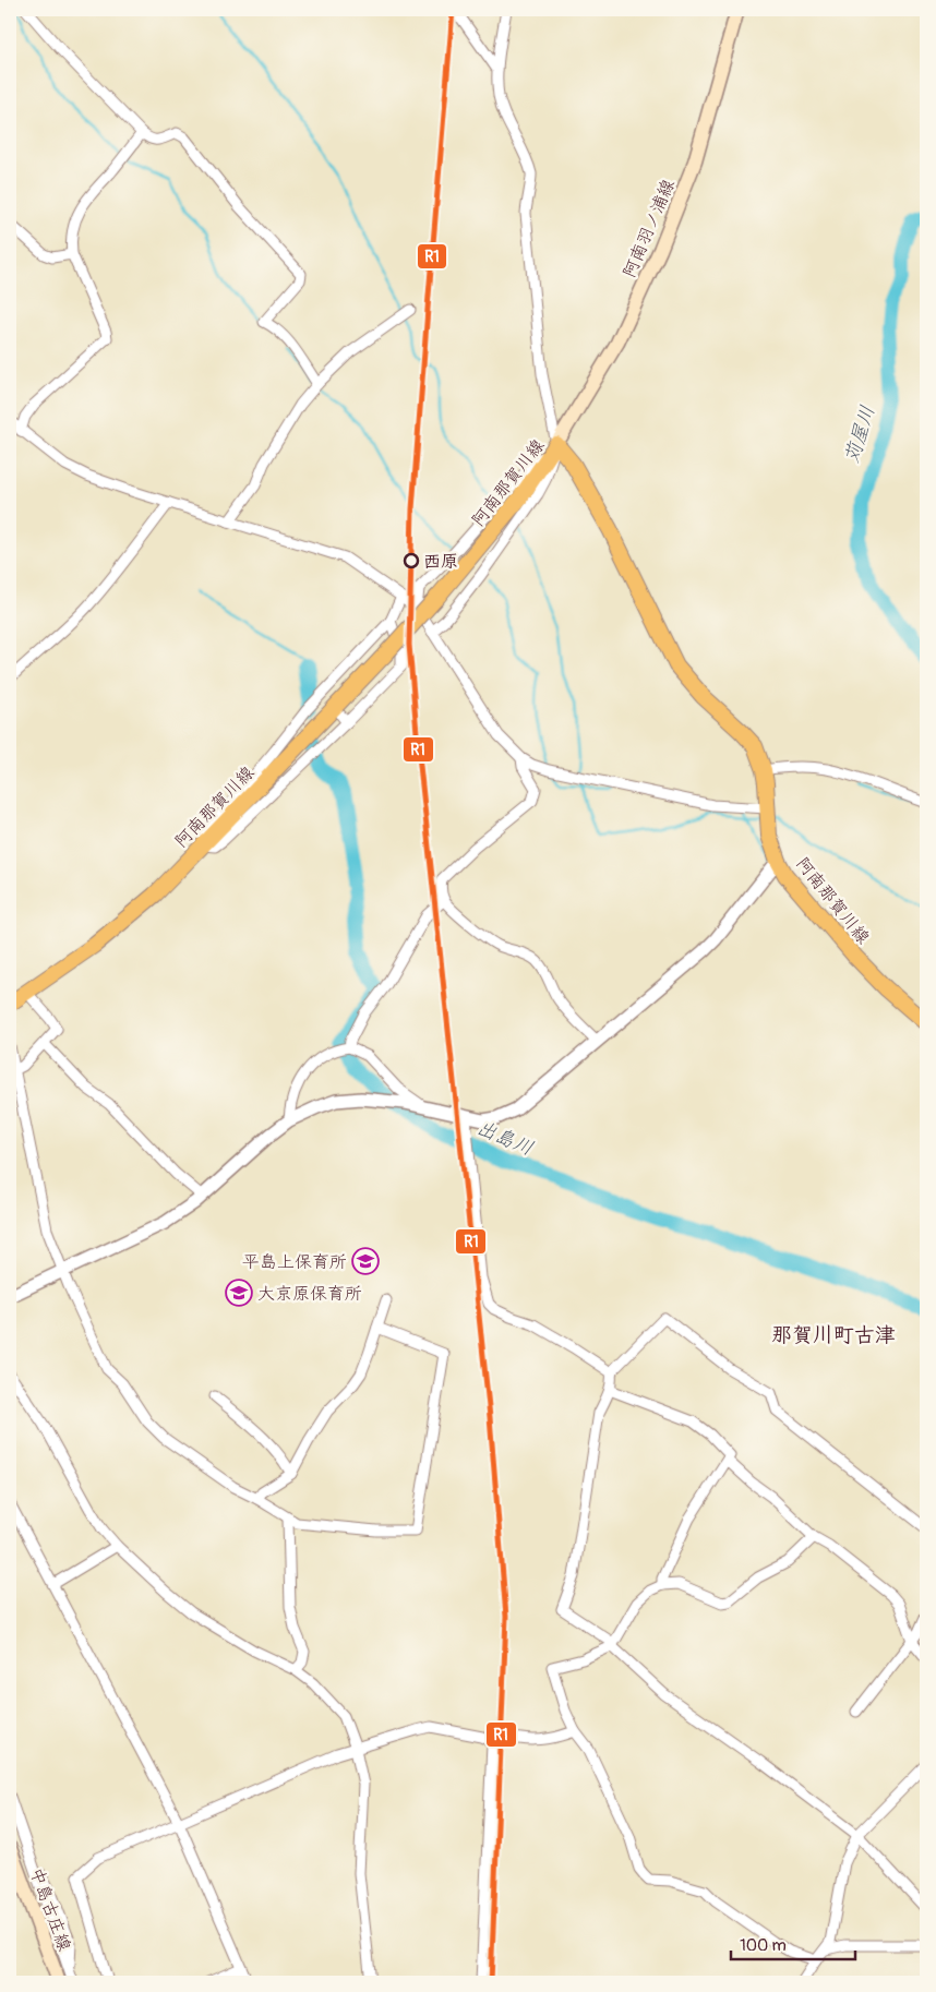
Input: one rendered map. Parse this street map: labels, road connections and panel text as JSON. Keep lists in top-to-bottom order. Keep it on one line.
{"streets":{"main road":["阿南羽ノ浦線","阿南那賀川線","中島古庄線"]},"crossings":[["阿南羽ノ浦線","阿南那賀川線"]],"districts":["那賀川町古津"],"water":["苅屋川","出島川"],"places":{"other":["西原"],"school or university":["平島上保育所","大京原保育所"]},"lines":["transit line R1"],"scale_bar":"100 m"}
